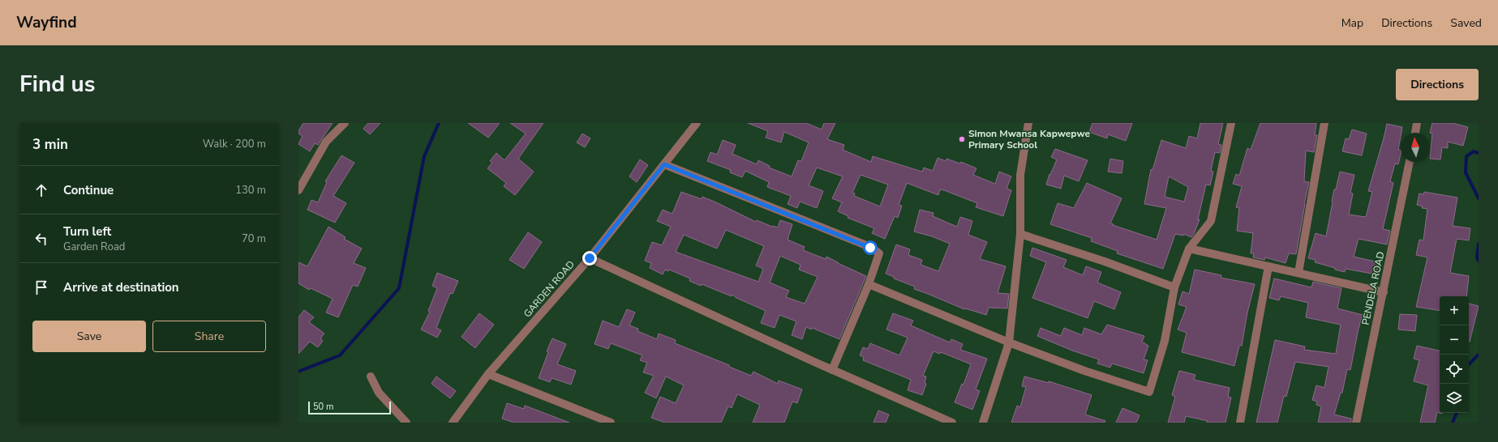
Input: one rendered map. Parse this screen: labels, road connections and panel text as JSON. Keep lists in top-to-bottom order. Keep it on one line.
{"streets":{"street":["PENDELA ROAD","GARDEN ROAD"]},"places":["Simon Mwansa Kapwepwe Primary School"],"scale_bar":"50 m","north":"top","page":{"header":"Wayfind","nav":["Map","Directions","Saved"],"title":"Find us","buttons":["Directions",["Save","Share"]],"heading":["3 min","Walk · 200 m"],"list":[["Continue","130 m"],["Turn left","Garden Road","70 m"],"Arrive at destination"],"map_buttons":["+","−"],"scale":"50 m"}}
